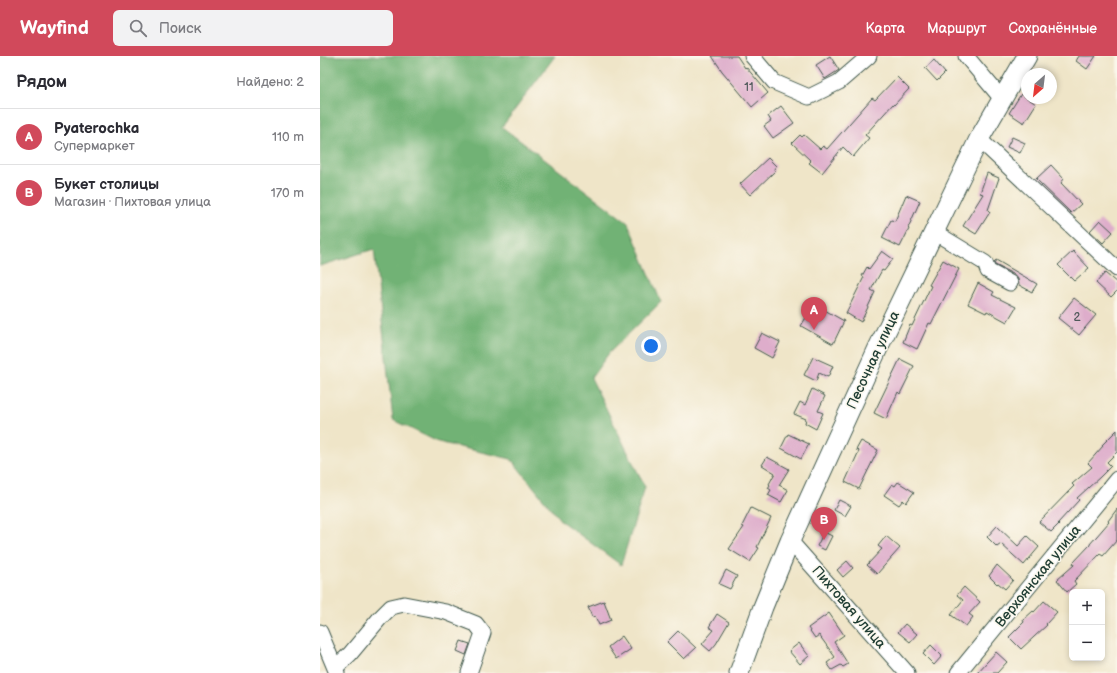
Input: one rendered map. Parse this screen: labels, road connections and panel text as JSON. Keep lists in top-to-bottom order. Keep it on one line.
{"streets":{"main road":["Песочная улица"],"street":["Верхоянская улица","Пихтовая улица"]},"crossings":[["Песочная улица","Пихтовая улица"]],"house_numbers":["11","2"],"north":"bottom left","page":{"header":"Wayfind","search":"Поиск","nav":["Карта","Маршрут","Сохранённые"],"heading":["Рядом","Найдено: 2"],"list":[{"mark":"A","name":"Pyaterochka","note":"Супермаркет","value":"110 m"},{"mark":"B","name":"Букет столицы","note":"Магазин · Пихтовая улица","value":"170 m"}],"pins":["A","B"],"map_buttons":["+","−"]}}
